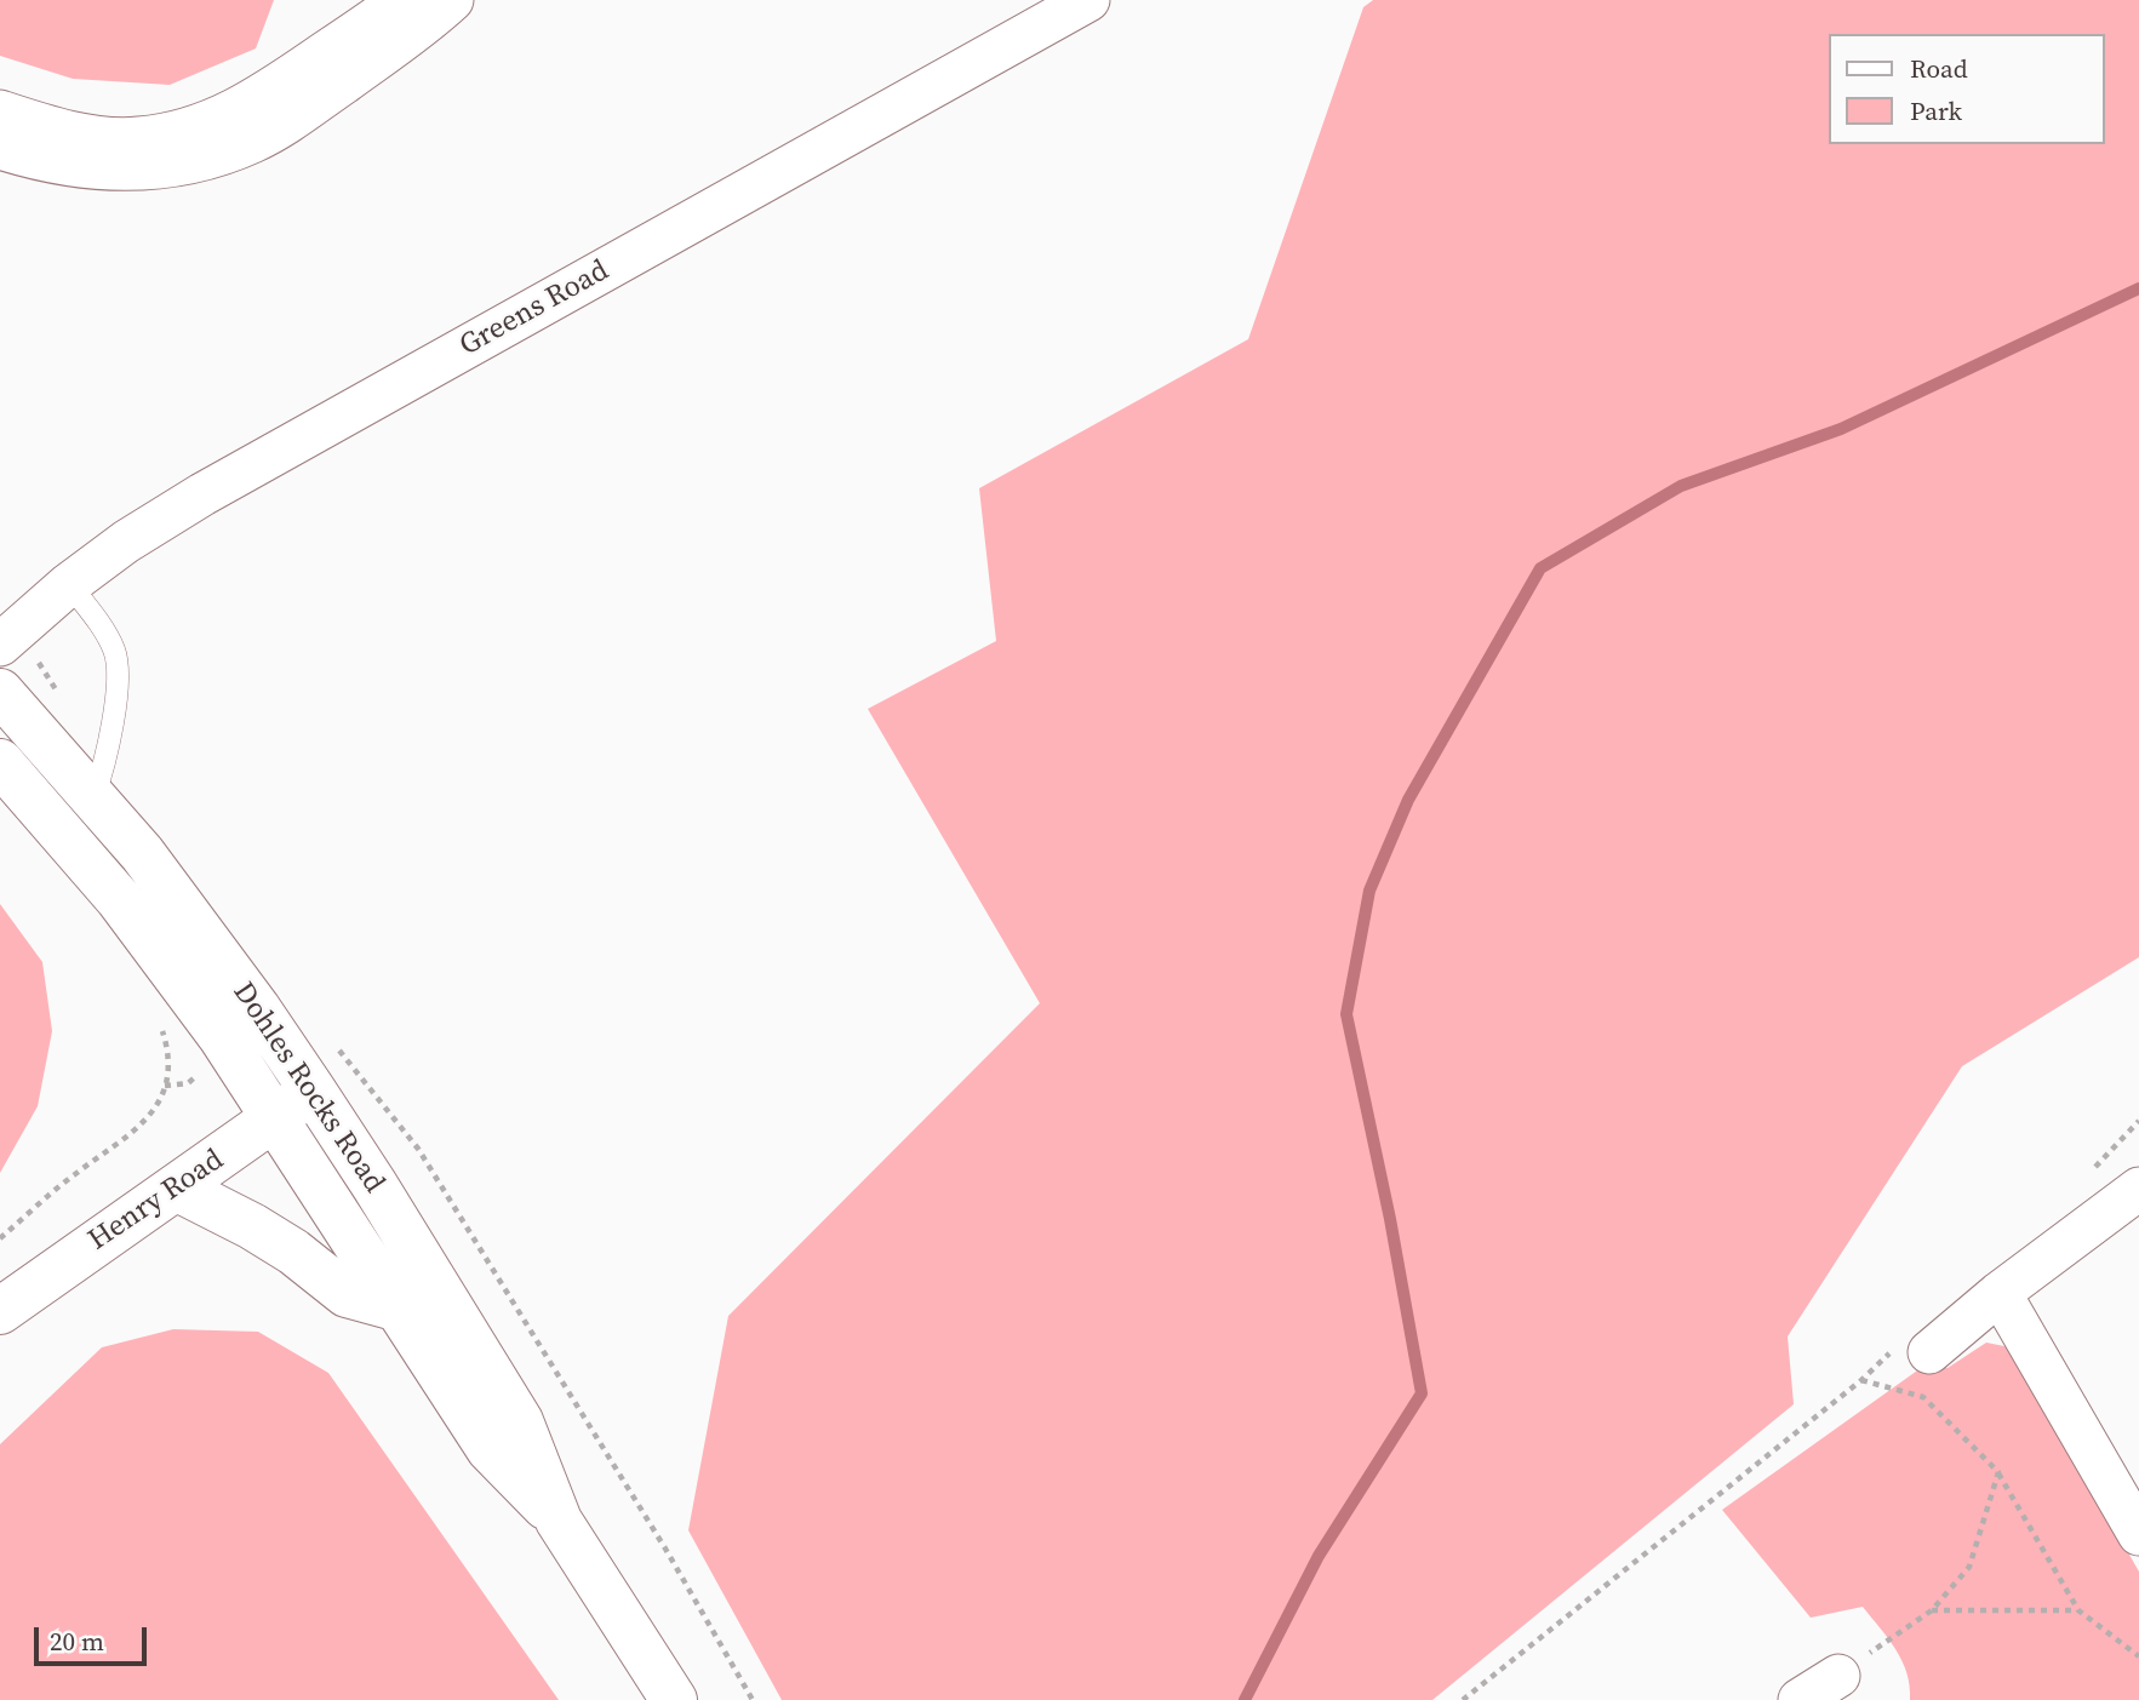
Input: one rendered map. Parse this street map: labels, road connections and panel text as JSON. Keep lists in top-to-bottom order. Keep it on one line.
{"streets":{"main road":["Dohles Rocks Road","Henry Road"],"street":["Greens Road"]},"crossings":[["Dohles Rocks Road","Henry Road"]],"legend":["Road","Park"],"scale_bar":"20 m"}
